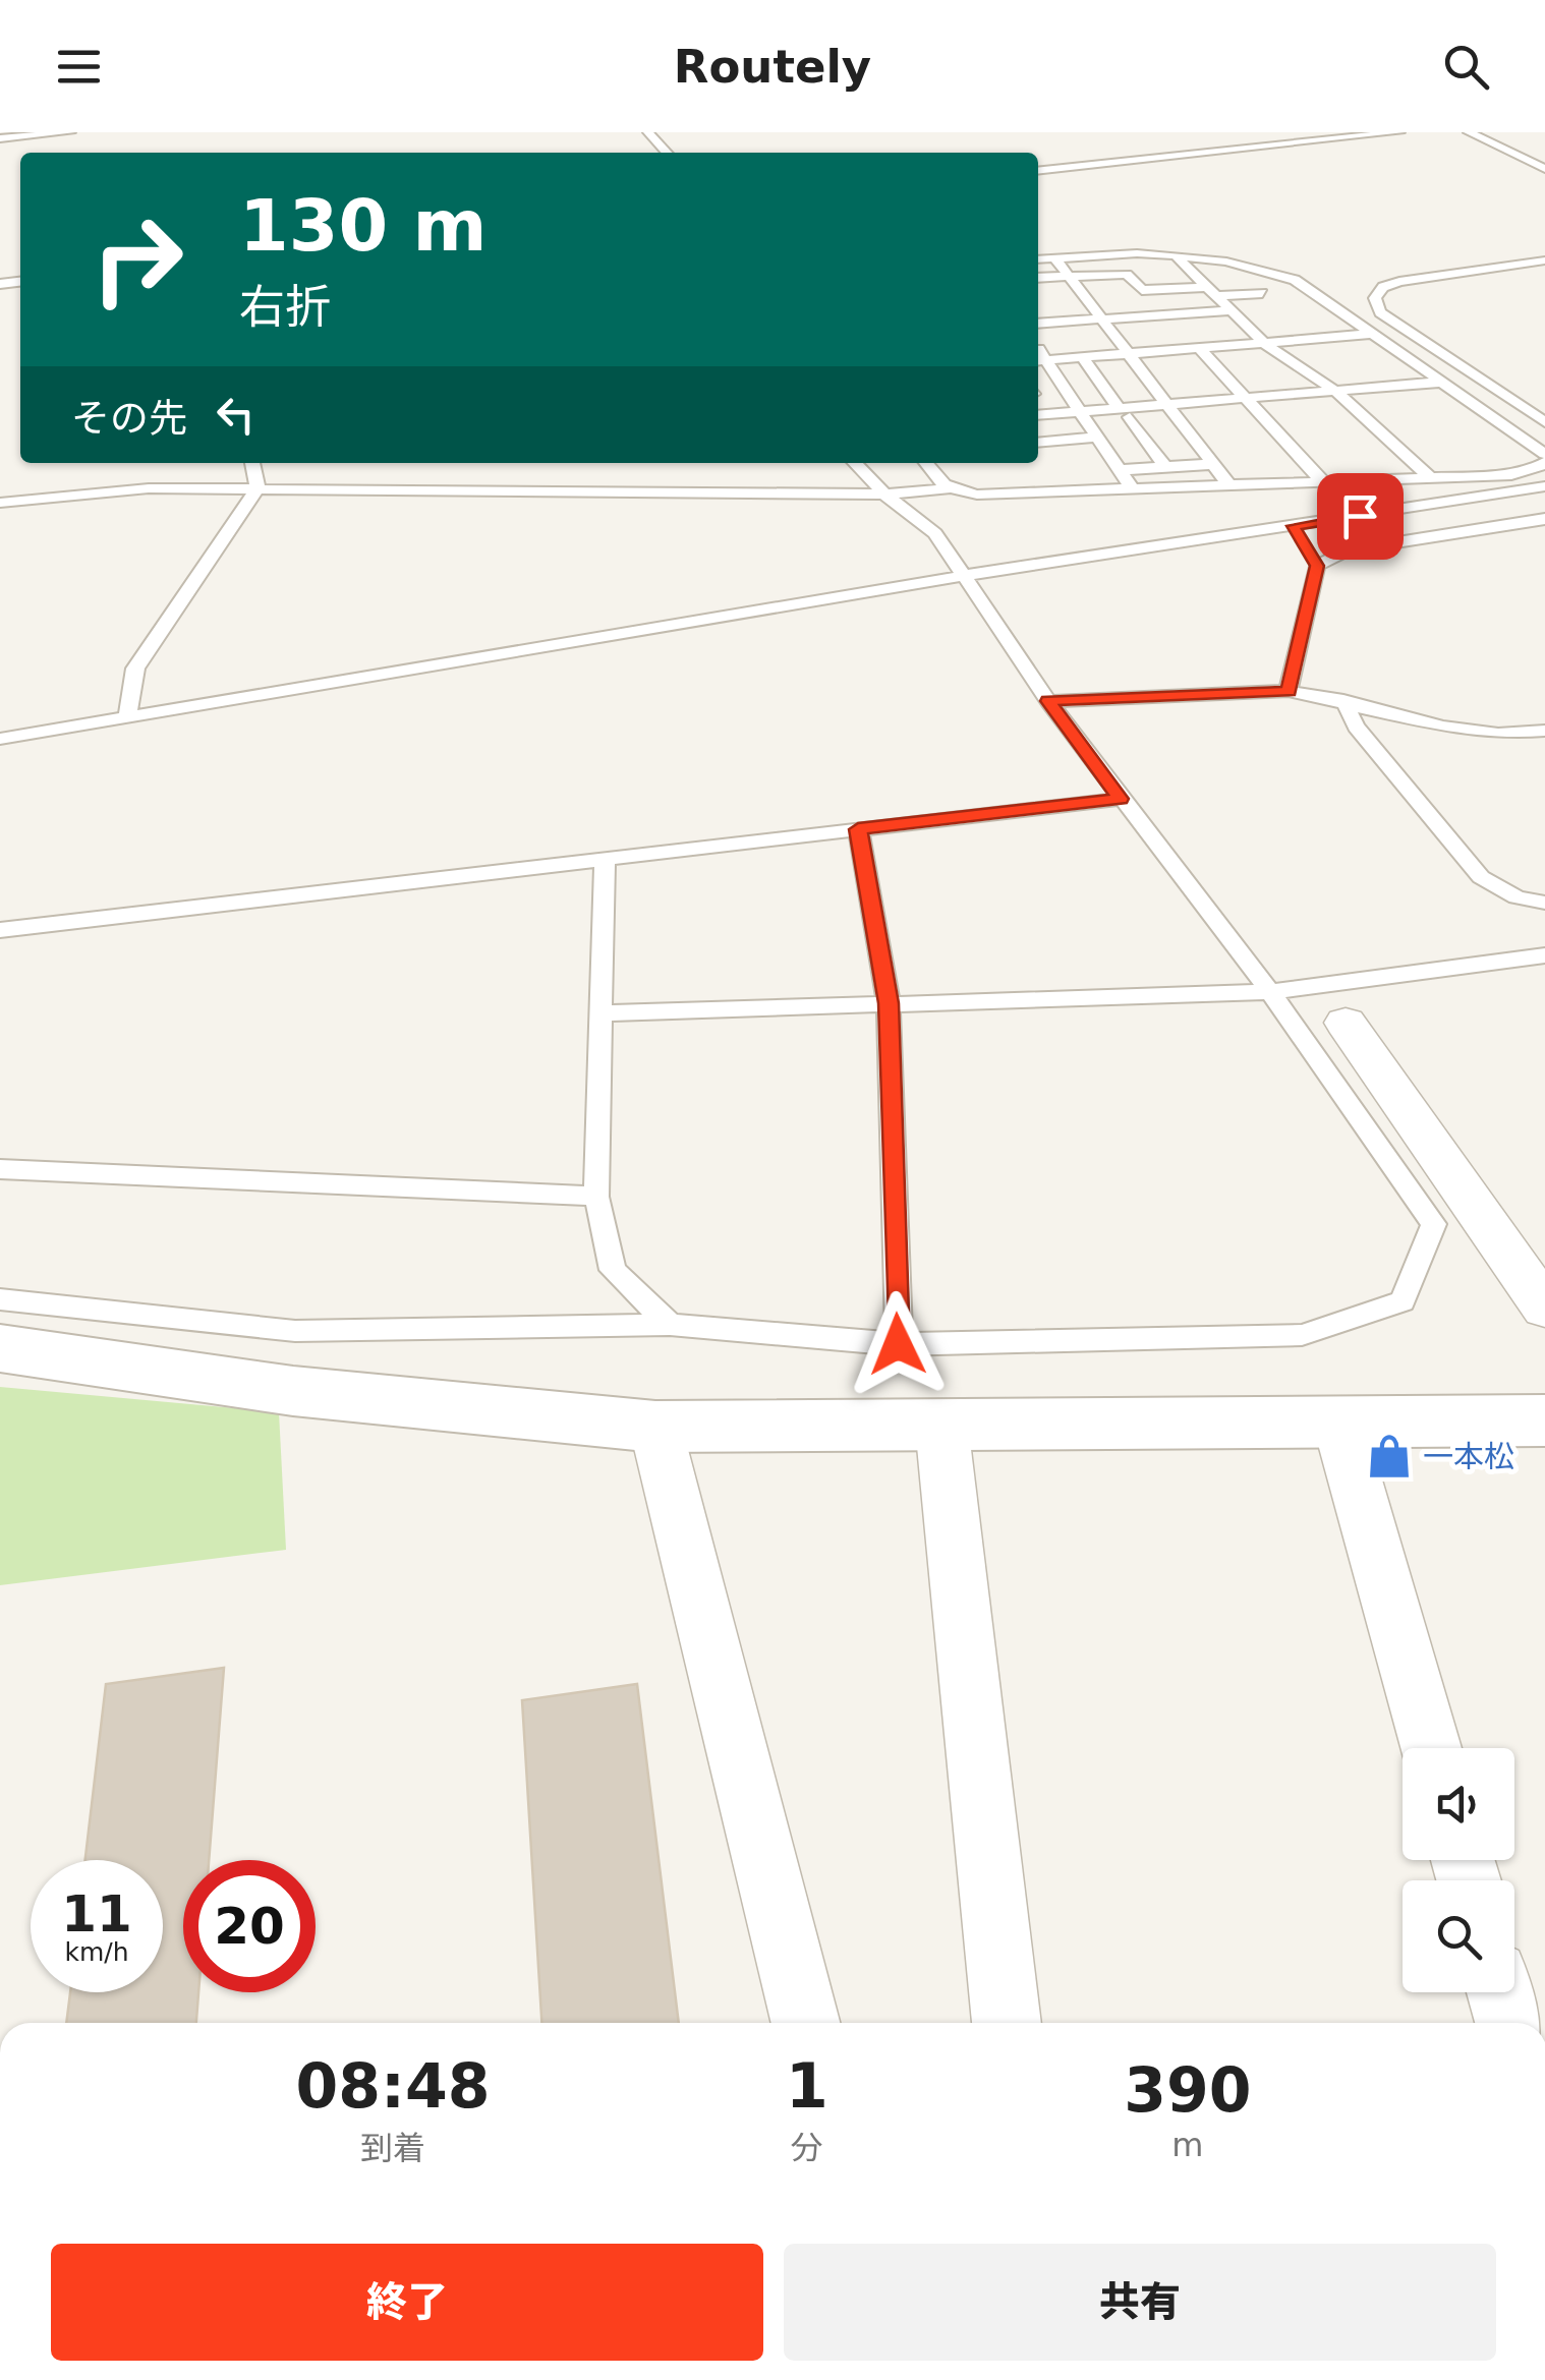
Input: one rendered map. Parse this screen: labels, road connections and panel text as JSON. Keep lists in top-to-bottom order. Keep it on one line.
{"places":{"shop":["一本松"]},"page":{"header":"Routely","turn":["130 m","右折"],"then":"その先","speed":"11 km/h","limit":"20","eta":["08:48","到着","1","分","390","m"],"buttons":["終了","共有"]}}
